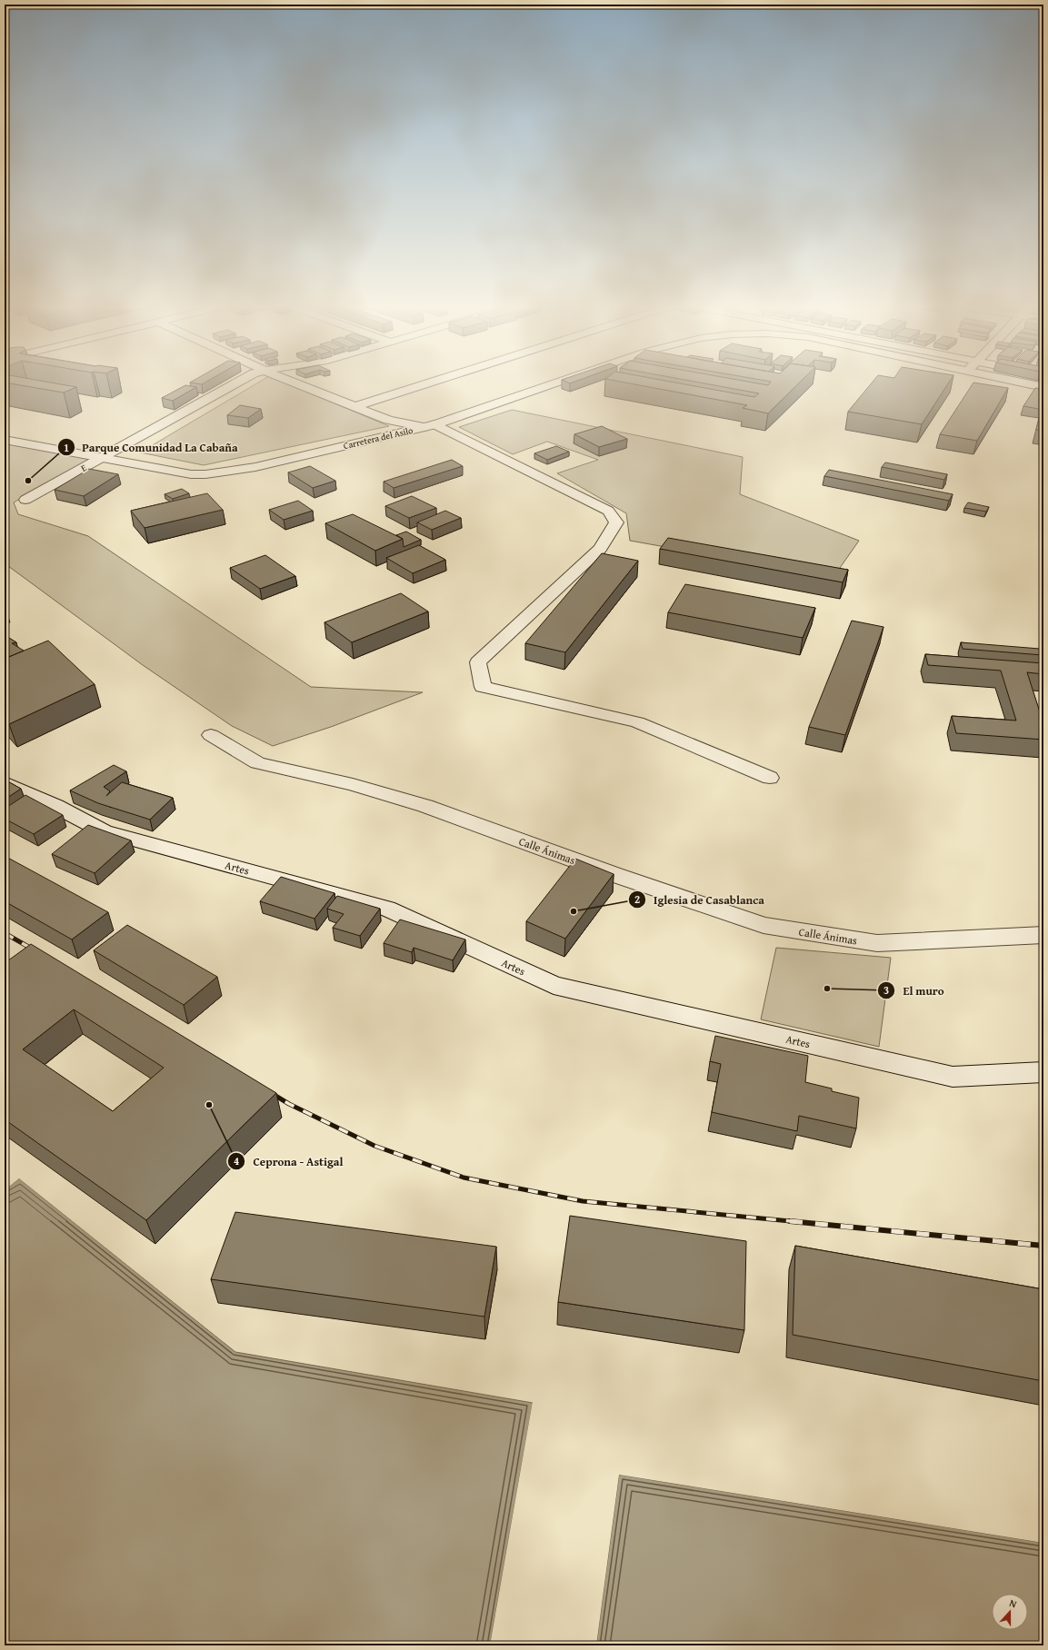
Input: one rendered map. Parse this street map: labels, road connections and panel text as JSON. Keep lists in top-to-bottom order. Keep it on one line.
{"streets":{"street":["Carretera del Asilo","E","Calle Ánimas","Artes"]},"crossings":[["Carretera del Asilo","E"]],"places":["Parque Comunidad La Cabaña","Iglesia de Casablanca","El muro","Ceprona - Astigal"],"north":"top"}
